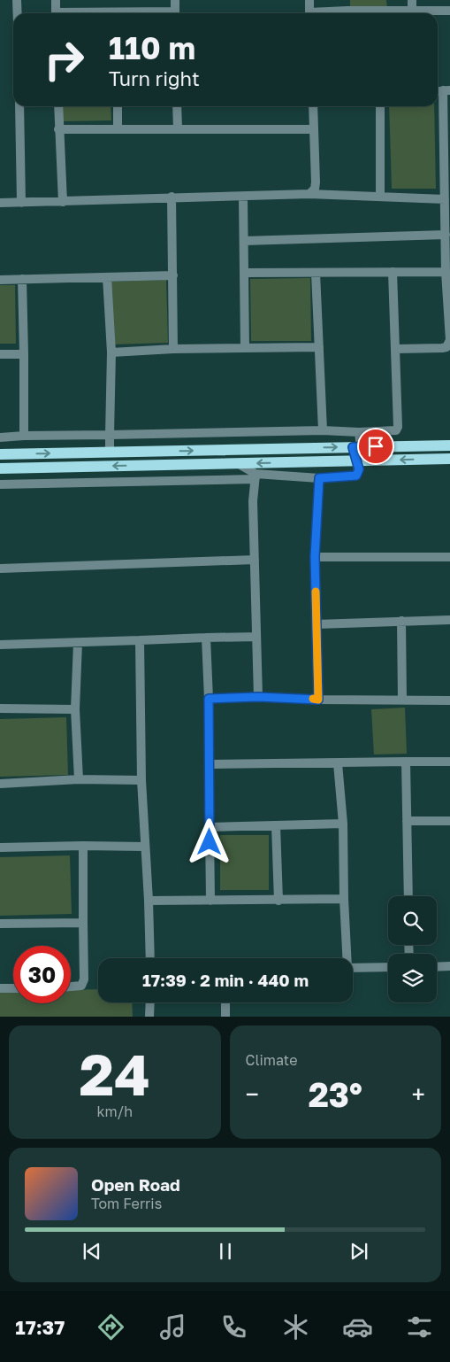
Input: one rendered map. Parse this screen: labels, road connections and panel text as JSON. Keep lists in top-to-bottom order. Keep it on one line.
{"page":{"turn":["110 m","Turn right"],"limit":"30","trip":"17:39 · 2 min · 440 m","tile":[["24","km/h"],"Climate"],"heat":["−","23°","+"],"song":["Open Road","Tom Ferris"],"tabs":"17:37"}}
